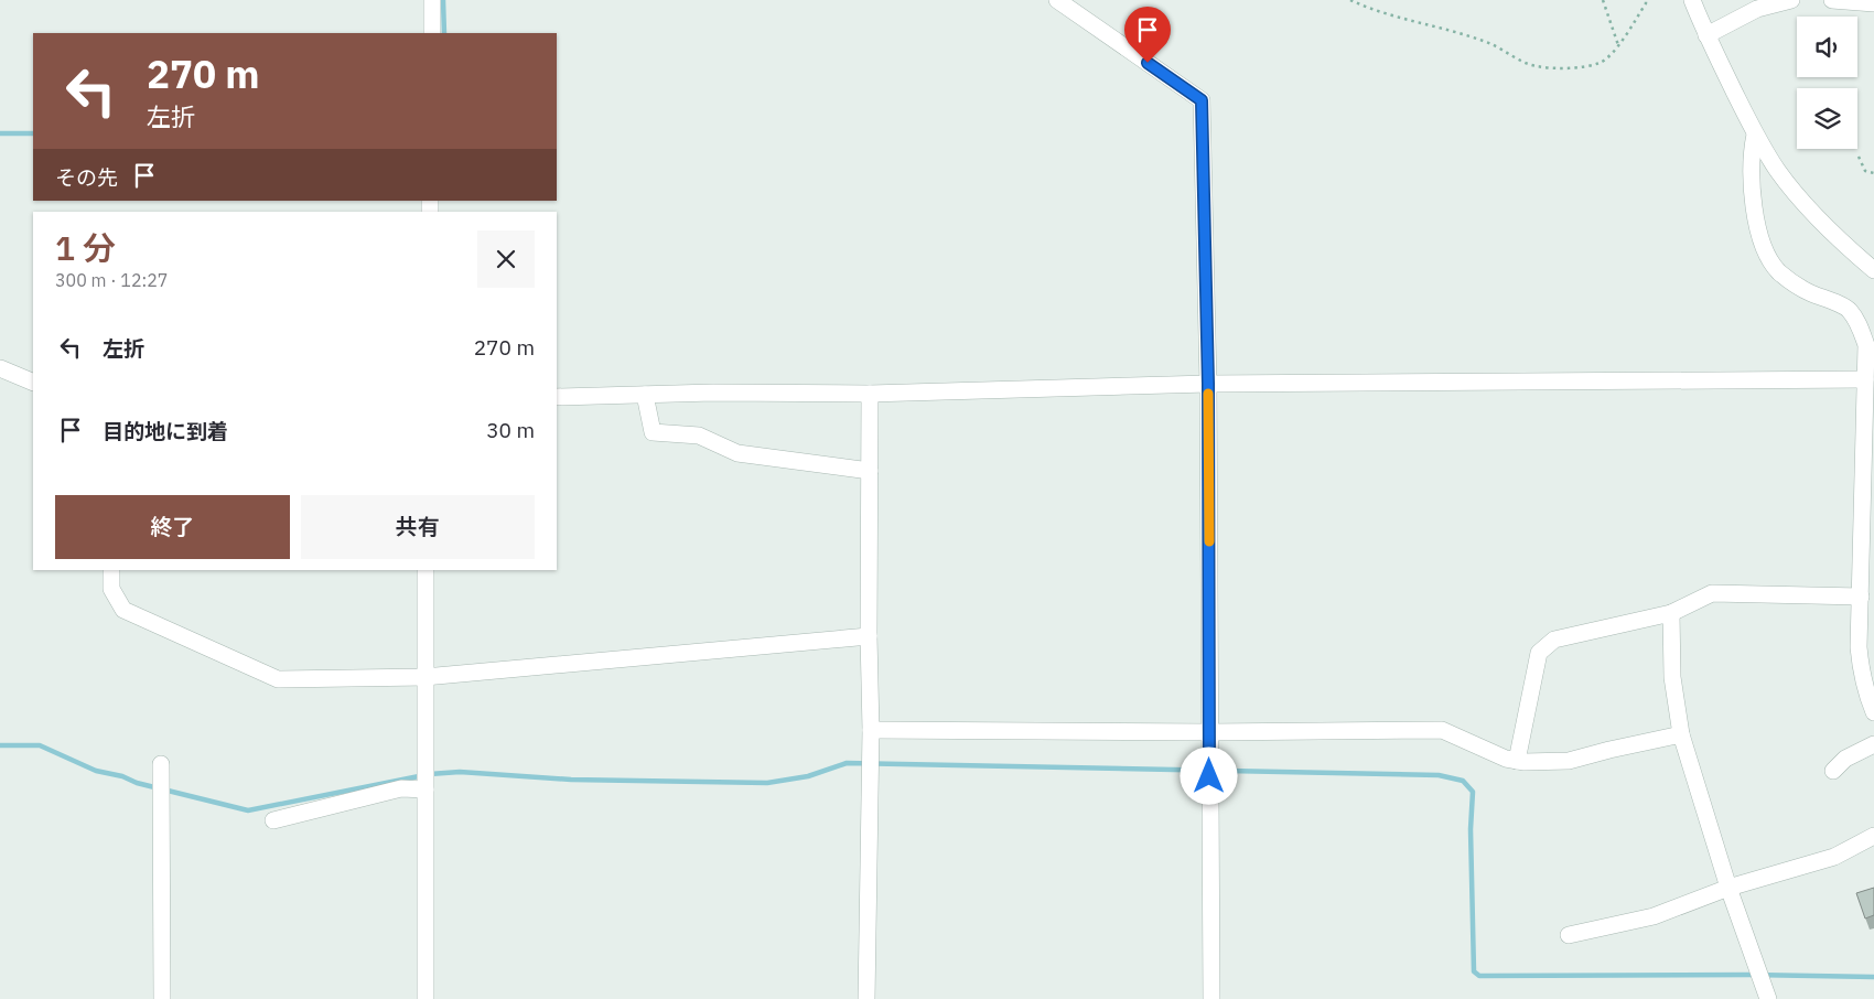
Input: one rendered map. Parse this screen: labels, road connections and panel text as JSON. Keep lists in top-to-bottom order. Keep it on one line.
{"page":{"turn":["270 m","左折"],"then":"その先","heading":["1 分","300 m · 12:27"],"list":[{"name":"左折","value":"270 m"},{"name":"目的地に到着","value":"30 m"}],"buttons":["終了","共有"]}}
